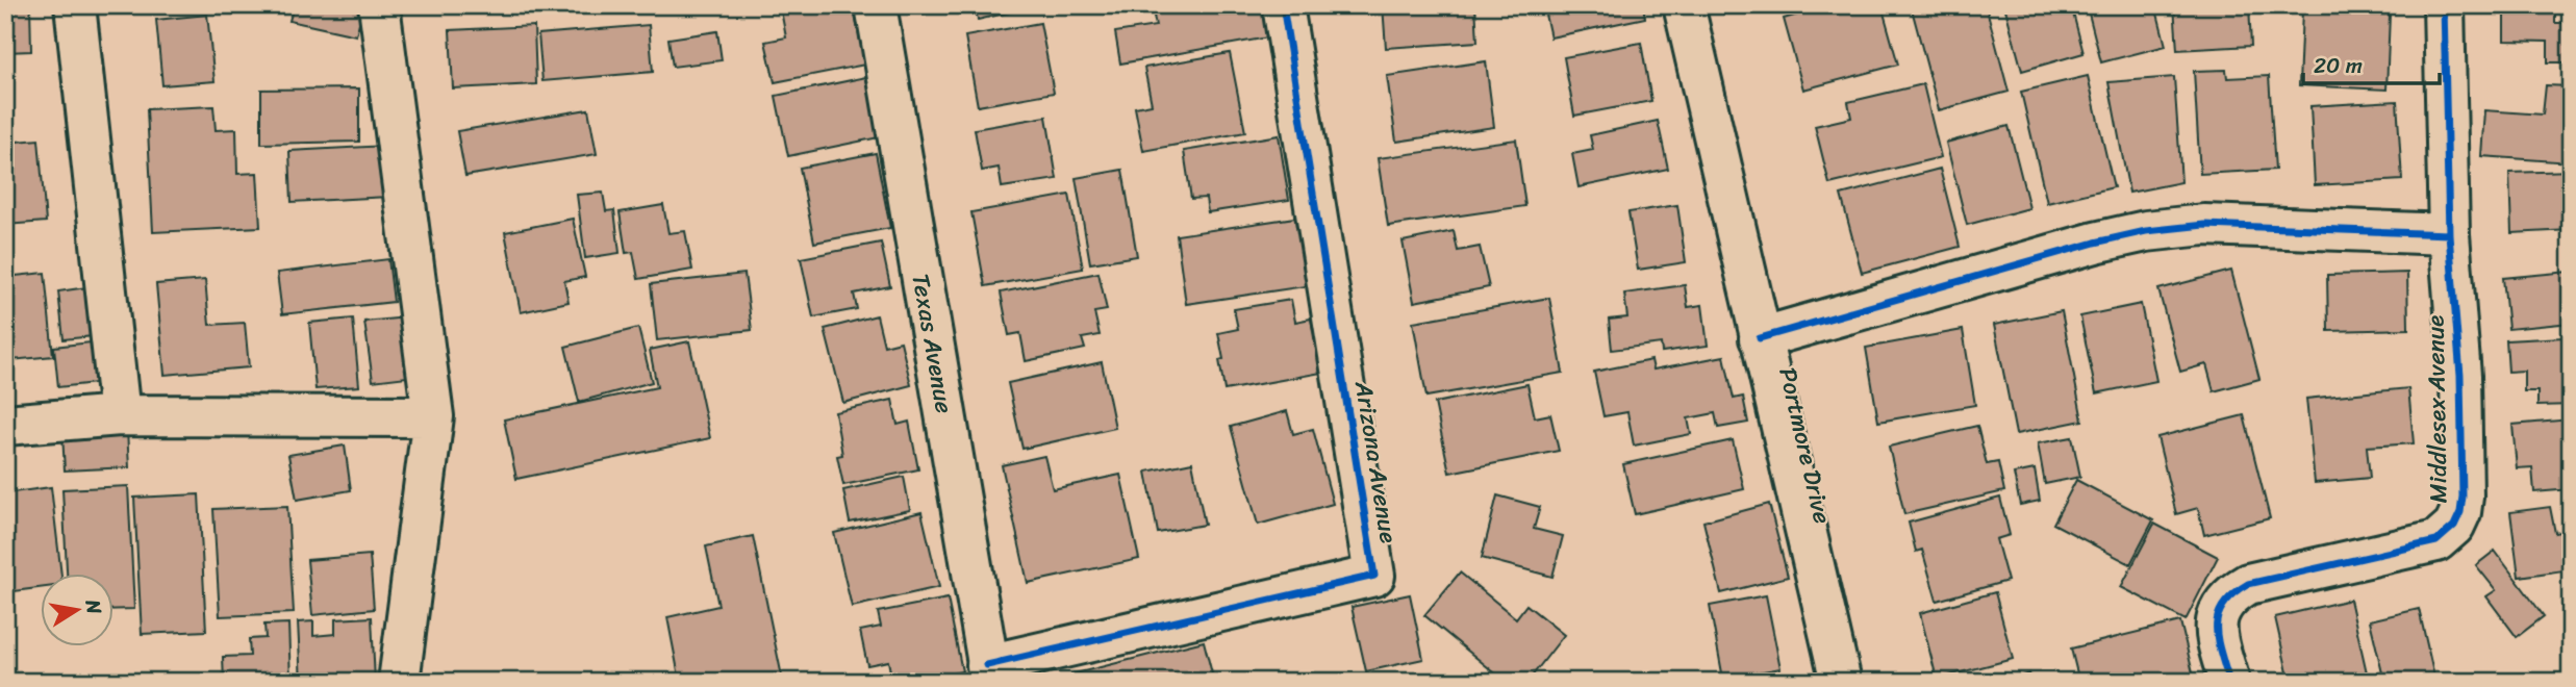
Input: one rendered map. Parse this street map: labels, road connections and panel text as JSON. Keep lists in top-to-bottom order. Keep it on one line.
{"streets":{"street":["Texas Avenue","Middlesex Avenue","Portmore Drive","Arizona Avenue"]},"crossings":[["Texas Avenue","Arizona Avenue"]],"scale_bar":"20 m","north":"right"}
